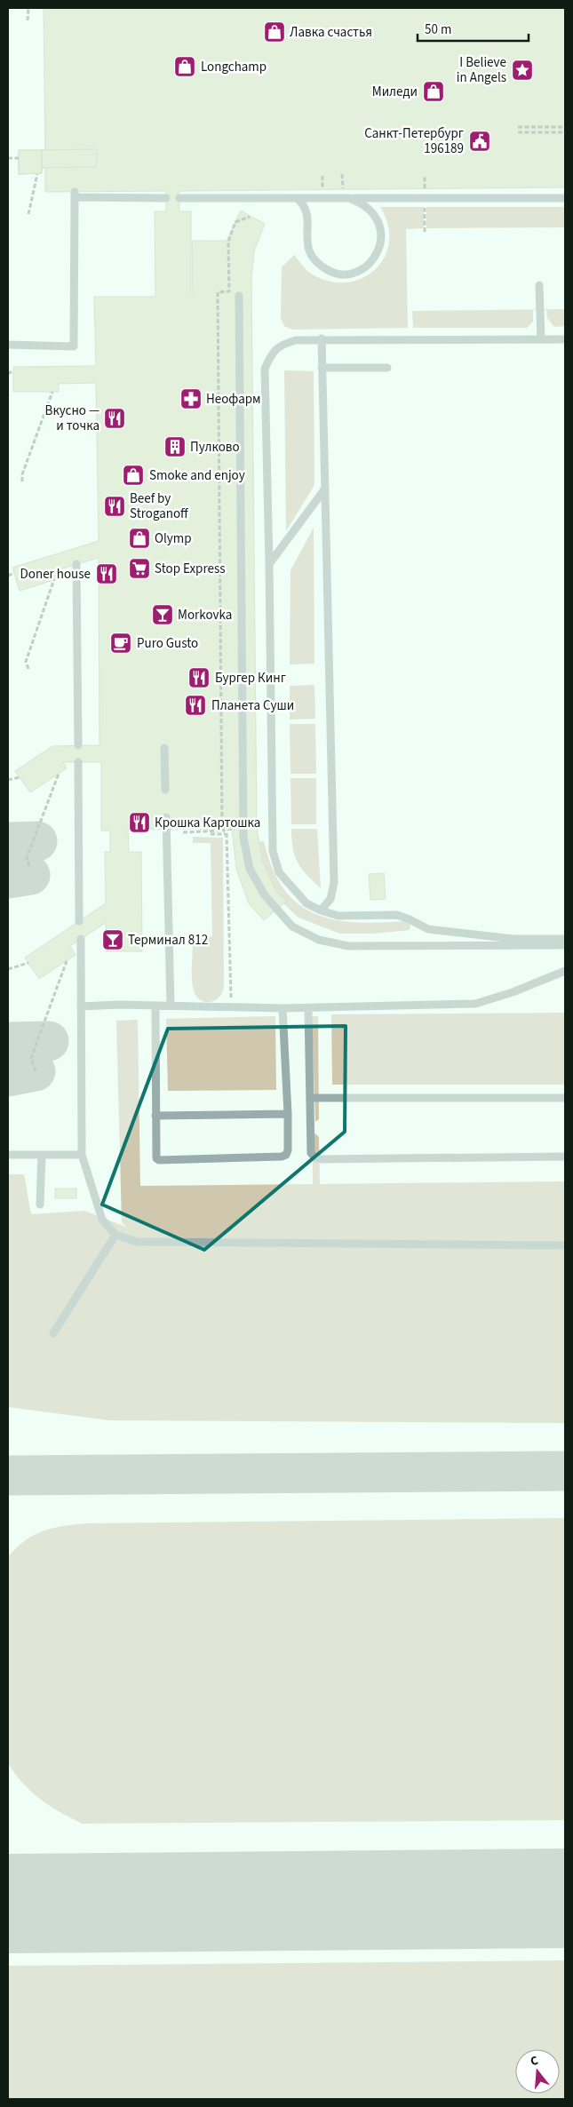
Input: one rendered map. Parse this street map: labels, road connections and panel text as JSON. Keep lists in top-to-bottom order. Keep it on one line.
{"places":{"shop":["Лавка счастья","Longchamp","Миледи","Smoke and enjoy","Olymp"],"place":["I Believe in Angels"],"public building":["Санкт-Петербург 196189"],"pharmacy":["Неофарм"],"restaurant":["Вкусно — и точка","Beef by Stroganoff","Doner house","Бургер Кинг","Планета Суши","Крошка Картошка"],"building":["Пулково"],"supermarket":["Stop Express"],"bar":["Morkovka","Терминал 812"],"cafe":["Puro Gusto"]},"scale_bar":"50 m","north":"top"}
